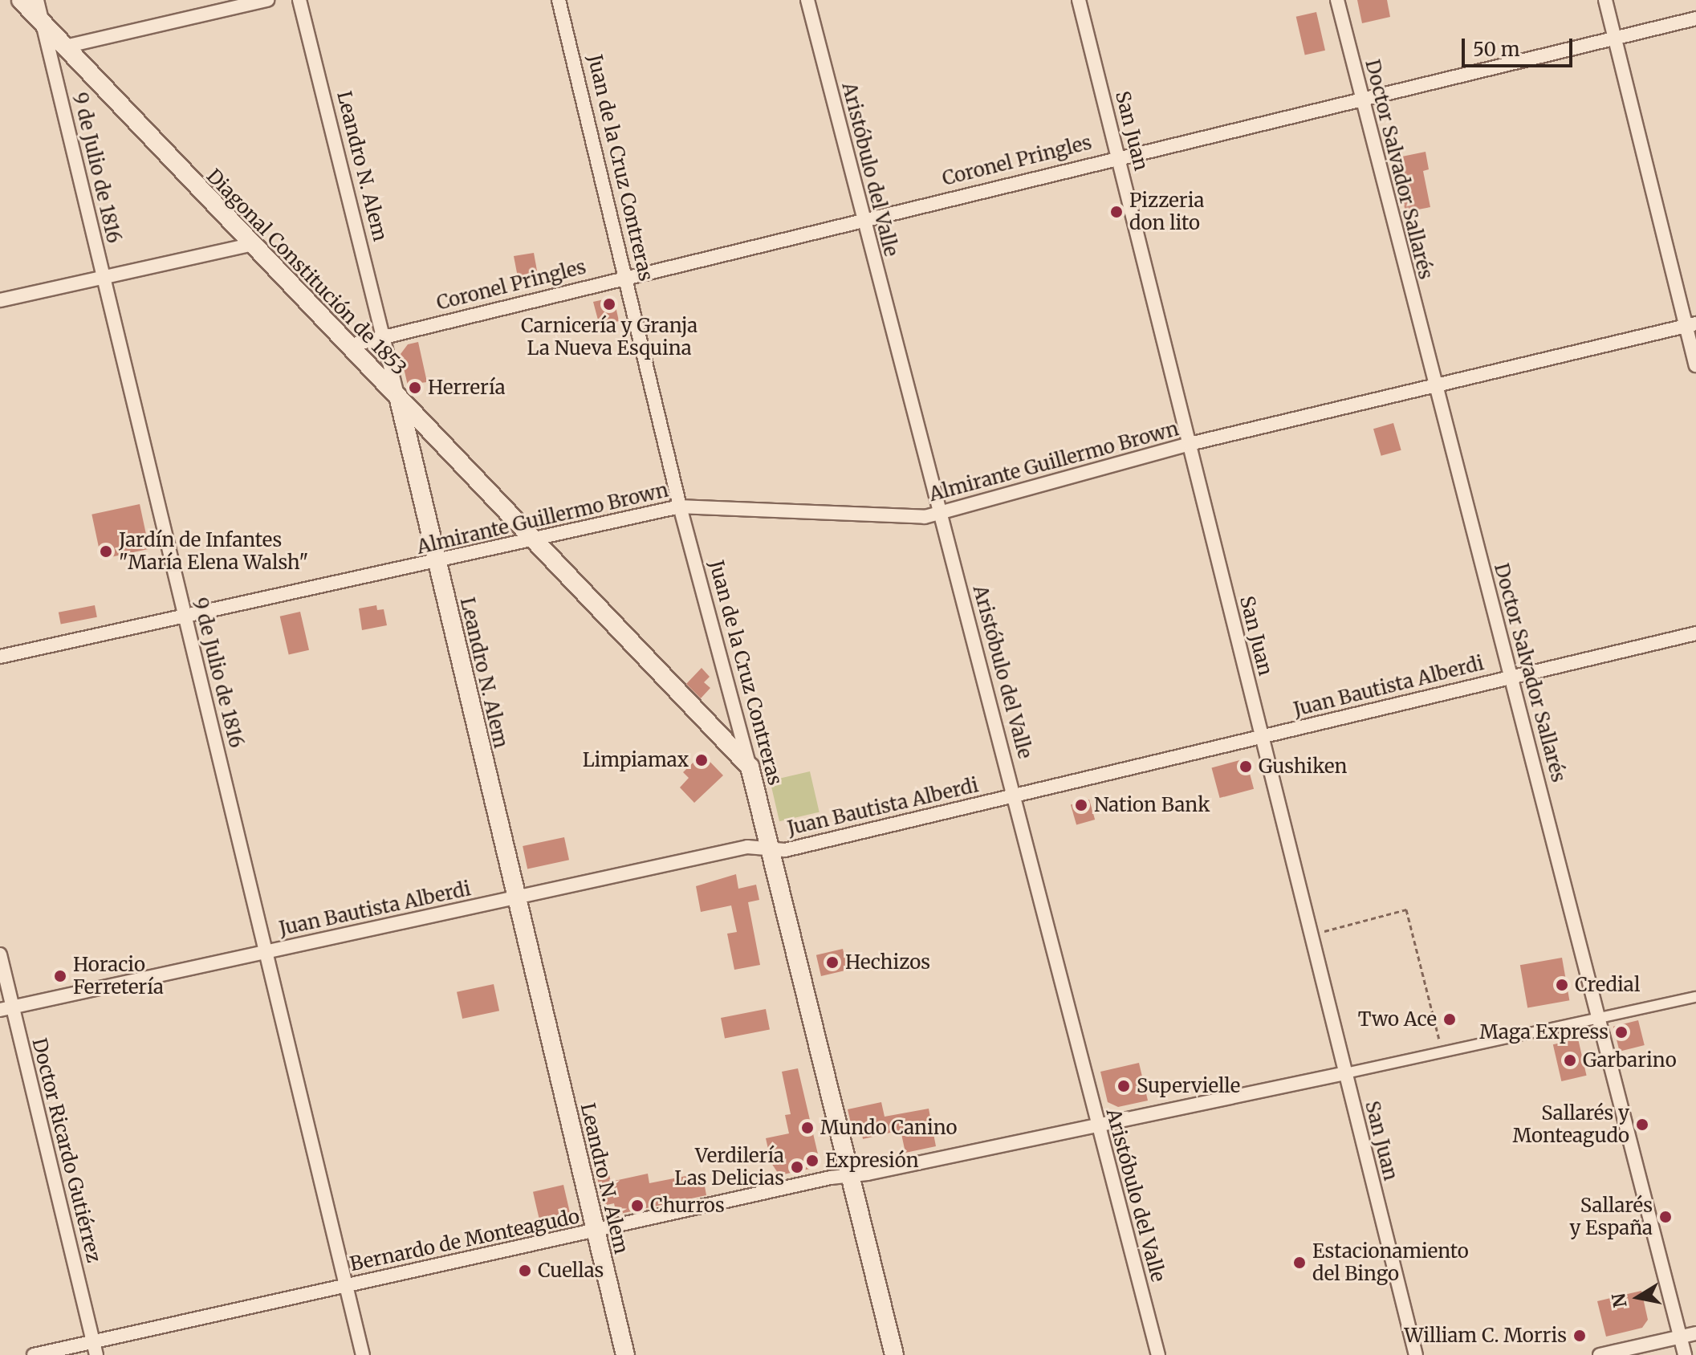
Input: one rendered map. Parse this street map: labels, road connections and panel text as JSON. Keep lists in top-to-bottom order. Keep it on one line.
{"streets":{"main road":["Leandro N. Alem","Juan de la Cruz Contreras","Diagonal Constitución de 1853"],"street":["San Juan","Coronel Pringles","9 de Julio de 1816","Aristóbulo del Valle","Doctor Salvador Sallarés","Almirante Guillermo Brown","Juan Bautista Alberdi","Doctor Ricardo Gutiérrez","Bernardo de Monteagudo"]},"crossings":[["San Juan","Coronel Pringles"],["San Juan","Almirante Guillermo Brown"],["San Juan","Juan Bautista Alberdi"],["San Juan","Bernardo de Monteagudo"],["Coronel Pringles","Leandro N. Alem"],["Coronel Pringles","Juan de la Cruz Contreras"],["Coronel Pringles","Aristóbulo del Valle"],["Coronel Pringles","Doctor Salvador Sallarés"],["Coronel Pringles","Diagonal Constitución de 1853"],["Leandro N. Alem","Diagonal Constitución de 1853"],["Leandro N. Alem","Almirante Guillermo Brown"],["Leandro N. Alem","Juan Bautista Alberdi"],["Leandro N. Alem","Bernardo de Monteagudo"],["9 de Julio de 1816","Diagonal Constitución de 1853"],["9 de Julio de 1816","Almirante Guillermo Brown"],["9 de Julio de 1816","Juan Bautista Alberdi"],["9 de Julio de 1816","Bernardo de Monteagudo"],["Juan de la Cruz Contreras","Diagonal Constitución de 1853"],["Juan de la Cruz Contreras","Almirante Guillermo Brown"],["Juan de la Cruz Contreras","Juan Bautista Alberdi"],["Juan de la Cruz Contreras","Bernardo de Monteagudo"],["Aristóbulo del Valle","Almirante Guillermo Brown"],["Aristóbulo del Valle","Juan Bautista Alberdi"],["Aristóbulo del Valle","Bernardo de Monteagudo"],["Doctor Salvador Sallarés","Almirante Guillermo Brown"],["Doctor Salvador Sallarés","Juan Bautista Alberdi"],["Doctor Salvador Sallarés","Bernardo de Monteagudo"],["Diagonal Constitución de 1853","Almirante Guillermo Brown"],["Juan Bautista Alberdi","Doctor Ricardo Gutiérrez"],["Doctor Ricardo Gutiérrez","Bernardo de Monteagudo"]],"places":["Pizzeria don lito","Carnicería y Granja La Nueva Esquina","Herrería","Jardín de Infantes \"María Elena Walsh\"","Limpiamax","Gushiken","Nation Bank","Hechizos","Horacio Ferretería","Credial","Two Ace","Maga Express","Garbarino","Supervielle","Sallarés y Monteagudo","Mundo Canino","Expresión","Verdilería Las Delicias","Churros","Sallarés y España","Estacionamiento del Bingo","Cuellas","William C. Morris"],"scale_bar":"50 m","north":"left"}
